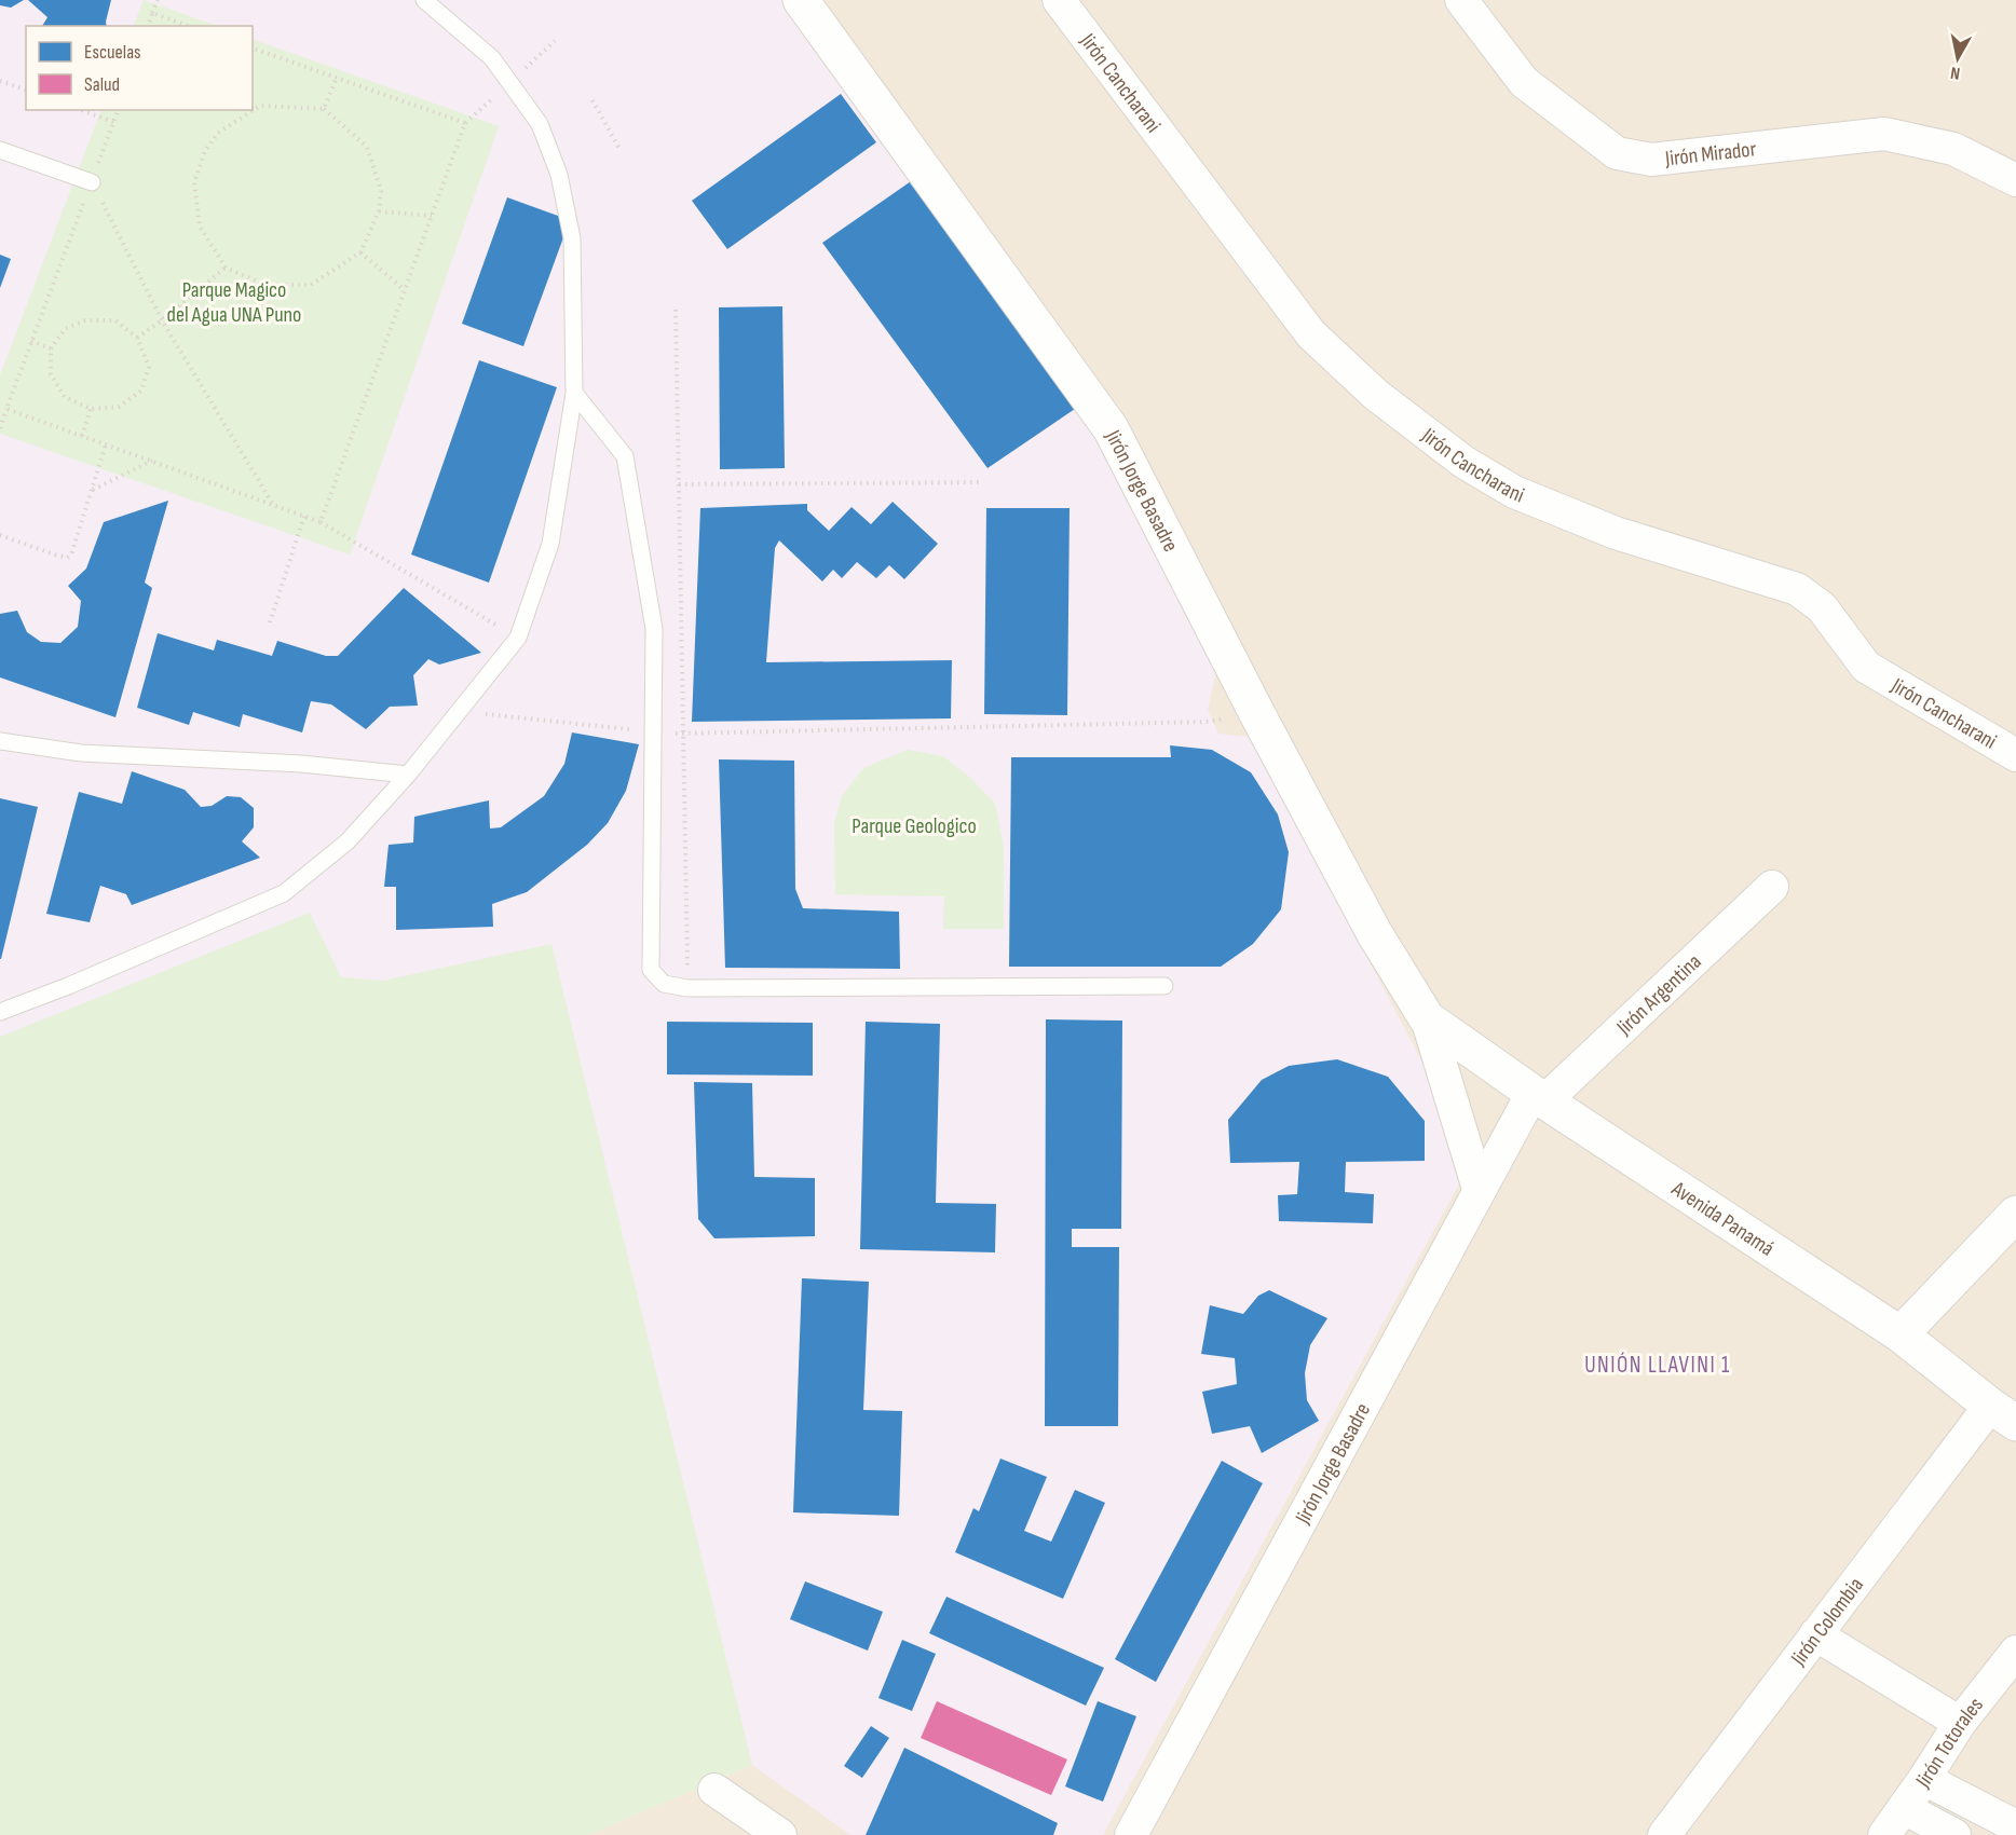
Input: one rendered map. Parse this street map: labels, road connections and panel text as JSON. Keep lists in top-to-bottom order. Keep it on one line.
{"streets":{"street":["Jirón Cancharani","Jirón Mirador","Jirón Jorge Basadre","Jirón Argentina","Avenida Panamá","Jirón Colombia","Jirón Totorales"]},"crossings":[["Jirón Jorge Basadre","Jirón Argentina"],["Jirón Jorge Basadre","Avenida Panamá"],["Jirón Argentina","Avenida Panamá"],["Avenida Panamá","Jirón Colombia"]],"districts":["UNIÓN LLAVINI 1"],"parks":["Parque Magico del Agua UNA Puno","Parque Geologico"],"legend":["Escuelas","Salud"],"north":"bottom"}
